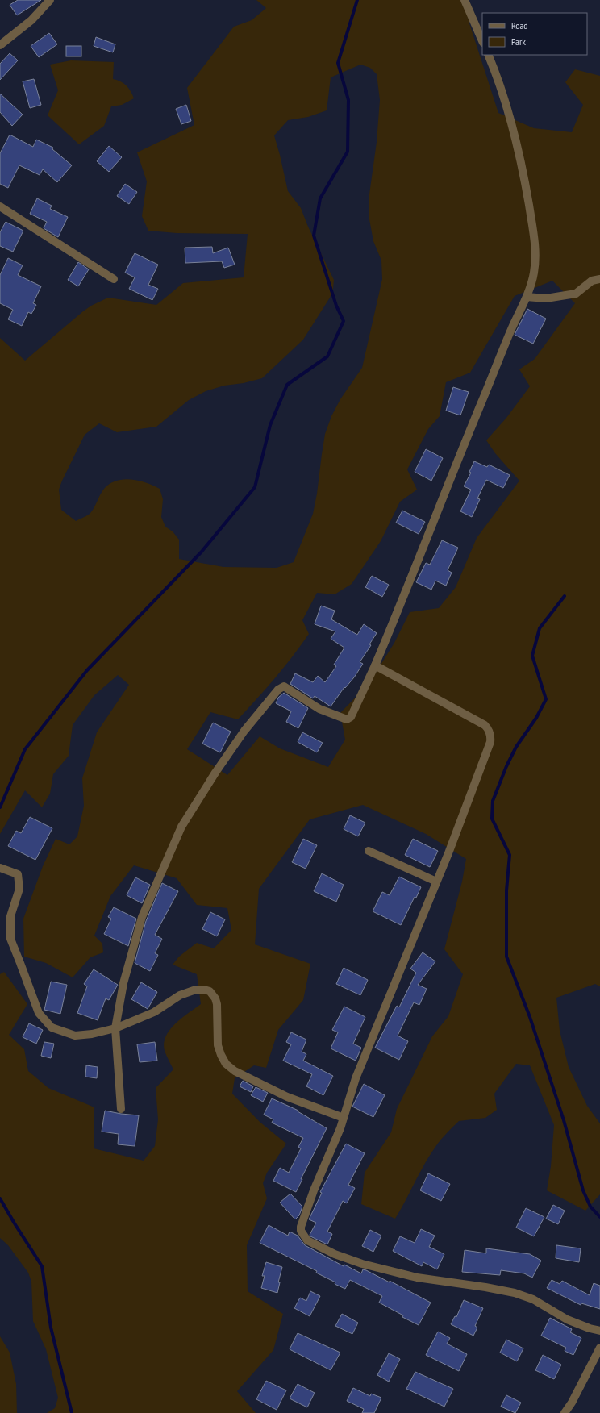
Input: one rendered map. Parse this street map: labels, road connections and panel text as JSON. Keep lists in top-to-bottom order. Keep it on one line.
{"legend":["Road","Park"]}
